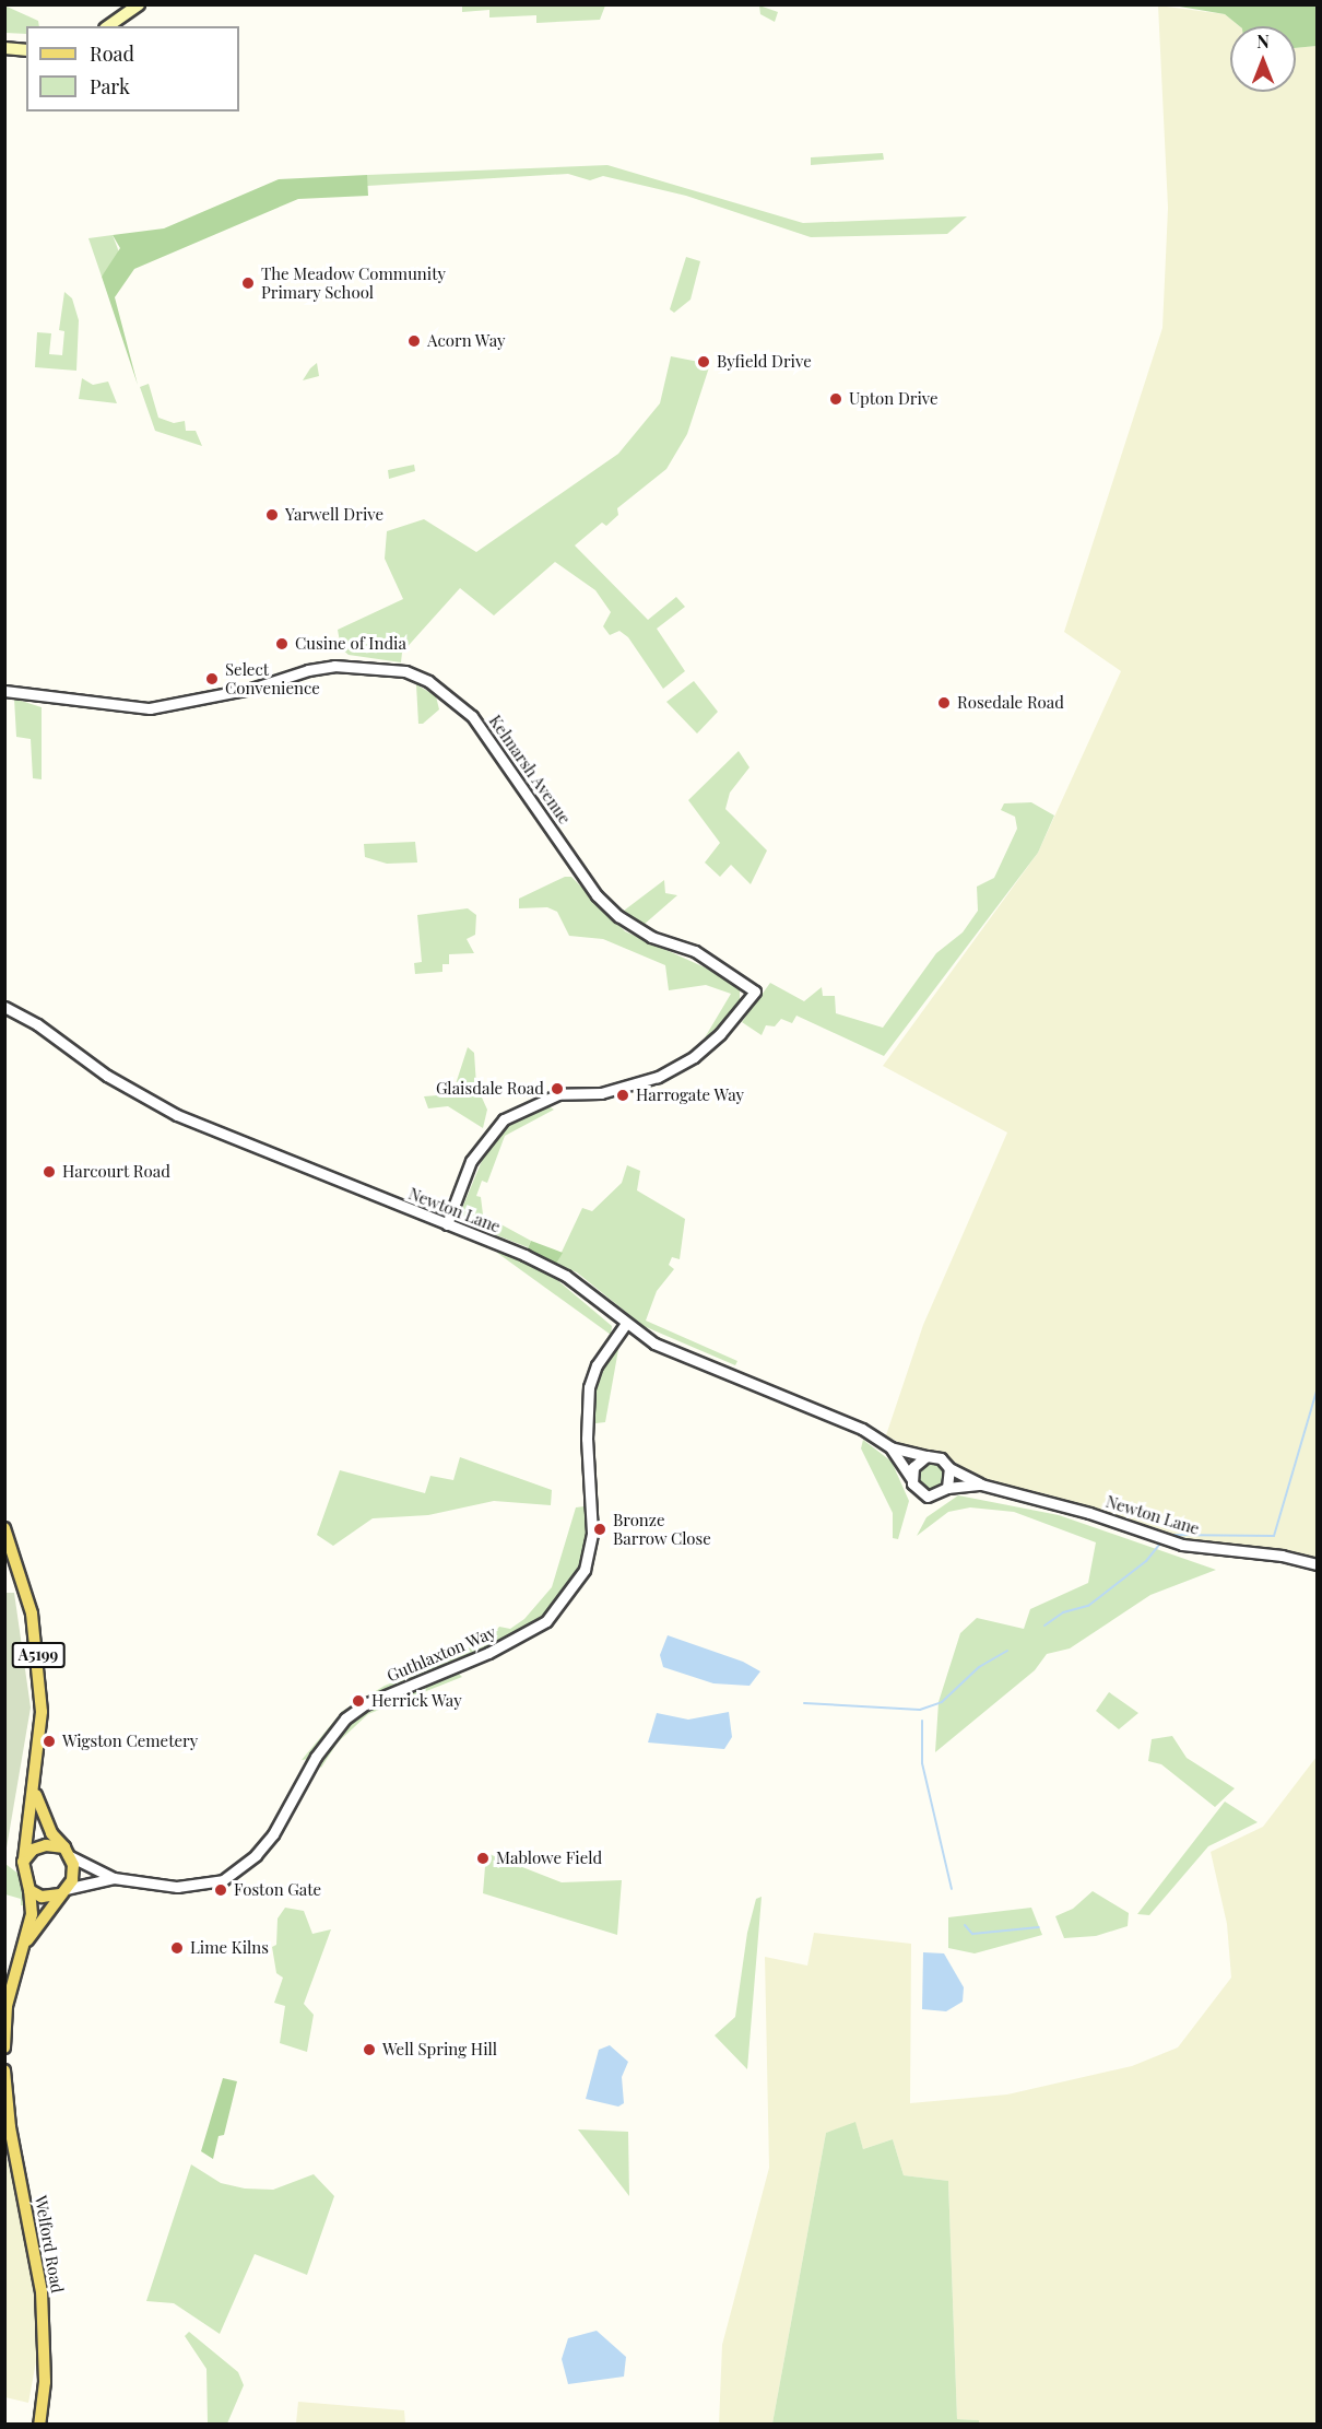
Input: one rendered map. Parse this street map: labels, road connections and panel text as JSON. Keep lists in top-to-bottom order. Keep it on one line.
{"streets":{"main road":["A5199","Welford Road"],"street":["Kelmarsh Avenue","Newton Lane","Guthlaxton Way"]},"crossings":[["Kelmarsh Avenue","Newton Lane"],["Newton Lane","Guthlaxton Way"],["Guthlaxton Way","A5199"]],"places":["The Meadow Community Primary School","Acorn Way","Byfield Drive","Upton Drive","Yarwell Drive","Cusine of India","Select Convenience","Rosedale Road","Glaisdale Road","Harrogate Way","Harcourt Road","Bronze Barrow Close","Herrick Way","Wigston Cemetery","Mablowe Field","Foston Gate","Lime Kilns","Well Spring Hill"],"legend":["Road","Park"],"north":"top"}
